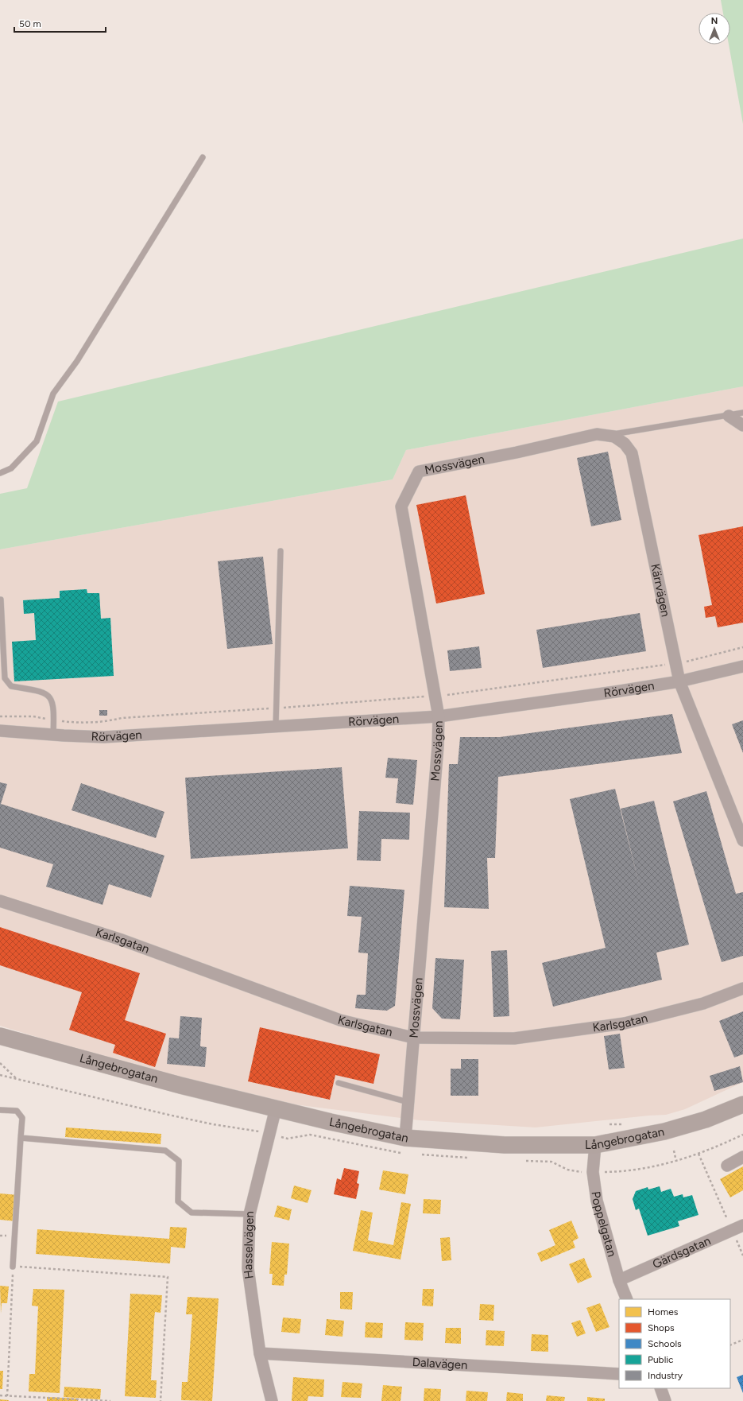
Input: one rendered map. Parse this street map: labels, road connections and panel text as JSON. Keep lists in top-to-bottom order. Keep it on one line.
{"streets":{"main road":["Långebrogatan"],"street":["Mossvägen","Kärrvägen","Rörvägen","Karlsgatan","Poppelgatan","Hasselvägen","Gärdsgatan","Dalavägen"]},"crossings":[["Mossvägen","Kärrvägen"],["Mossvägen","Rörvägen"],["Mossvägen","Karlsgatan"],["Mossvägen","Långebrogatan"],["Kärrvägen","Rörvägen"],["Långebrogatan","Poppelgatan"],["Långebrogatan","Hasselvägen"],["Poppelgatan","Gärdsgatan"],["Hasselvägen","Dalavägen"]],"legend":["Homes","Shops","Schools","Public","Industry"],"scale_bar":"50 m","north":"top"}
